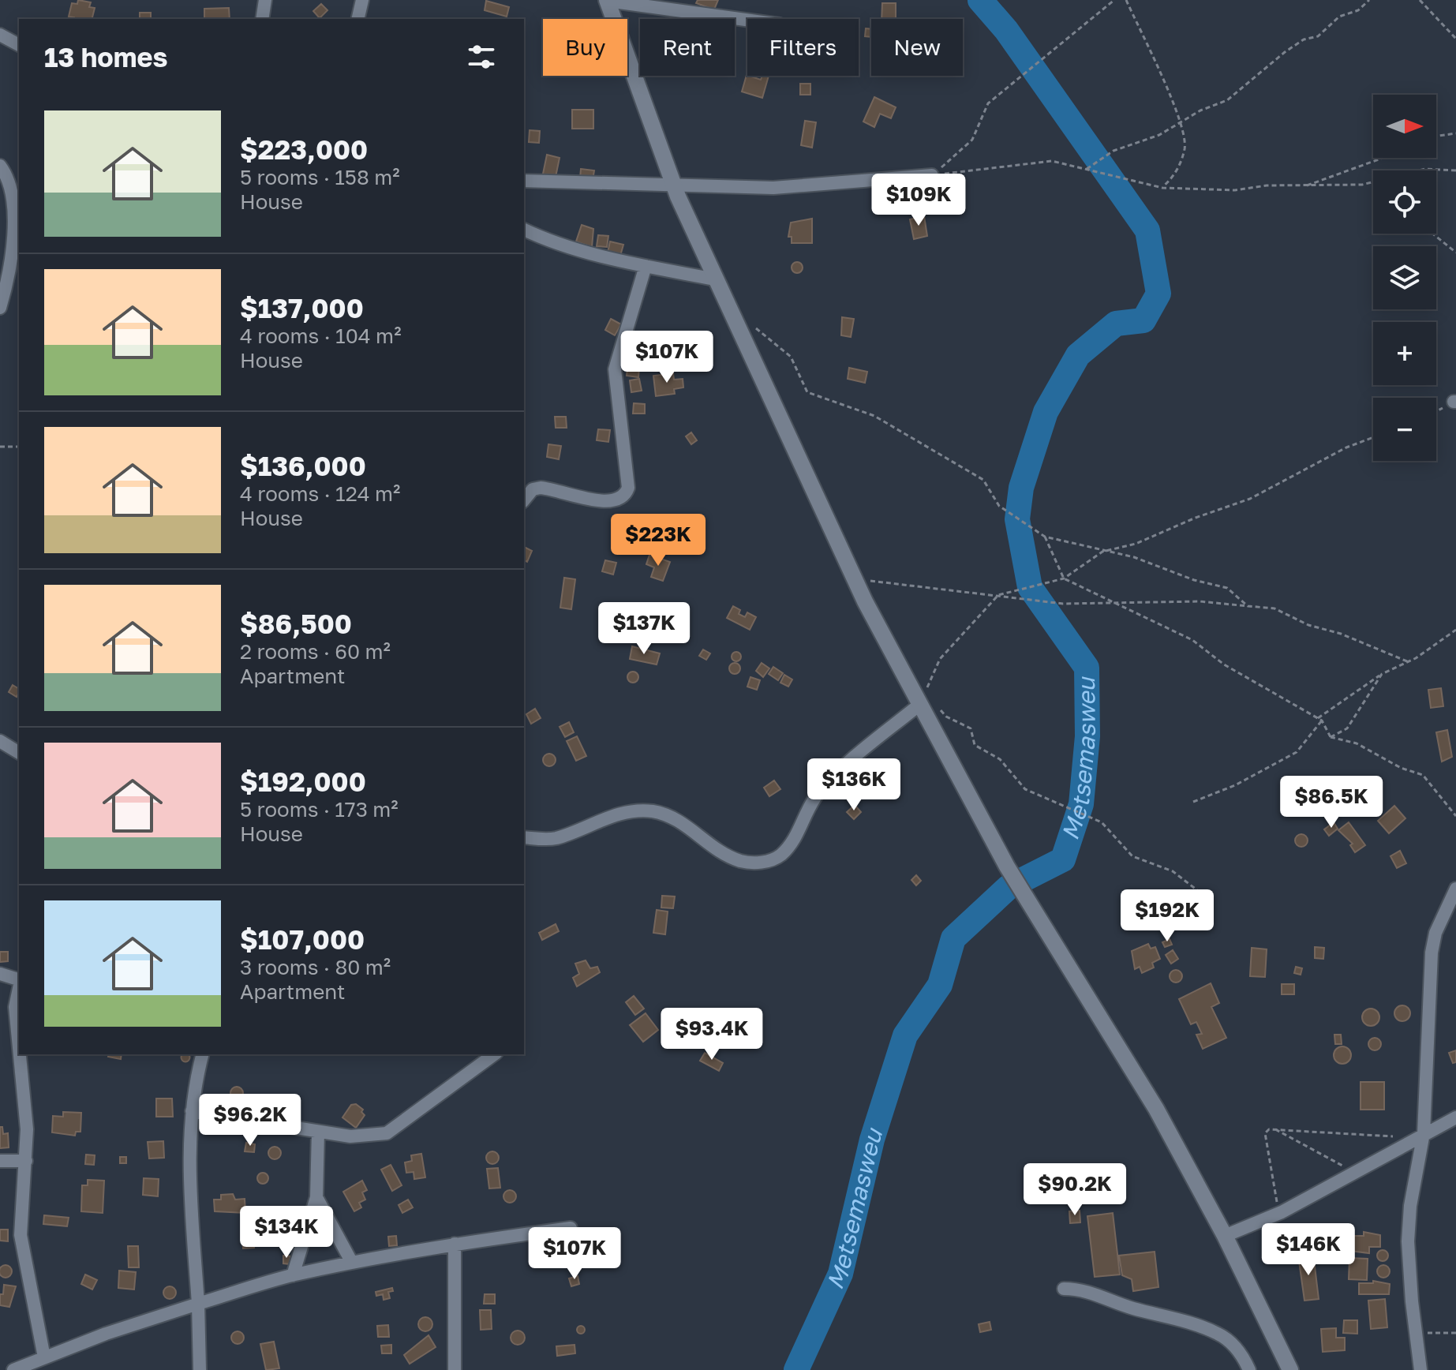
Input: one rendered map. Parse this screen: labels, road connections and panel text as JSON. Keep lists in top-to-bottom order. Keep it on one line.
{"water":["Metsemasweu"],"north":"right","page":{"chip":["Buy","Rent","Filters","New"],"heading":"13 homes","map_buttons":["+","−"],"list":[{"name":"$223,000","note":"5 rooms · 158 m² · House"},{"name":"$137,000","note":"4 rooms · 104 m² · House"},{"name":"$136,000","note":"4 rooms · 124 m² · House"},{"name":"$86,500","note":"2 rooms · 60 m² · Apartment"},{"name":"$192,000","note":"5 rooms · 173 m² · House"},{"name":"$107,000","note":"3 rooms · 80 m² · Apartment"}],"price":["$109K","$107K","$223K","$137K","$136K","$86.5K","$192K","$93.4K","$96.2K","$90.2K","$134K","$146K","$107K"]}}
